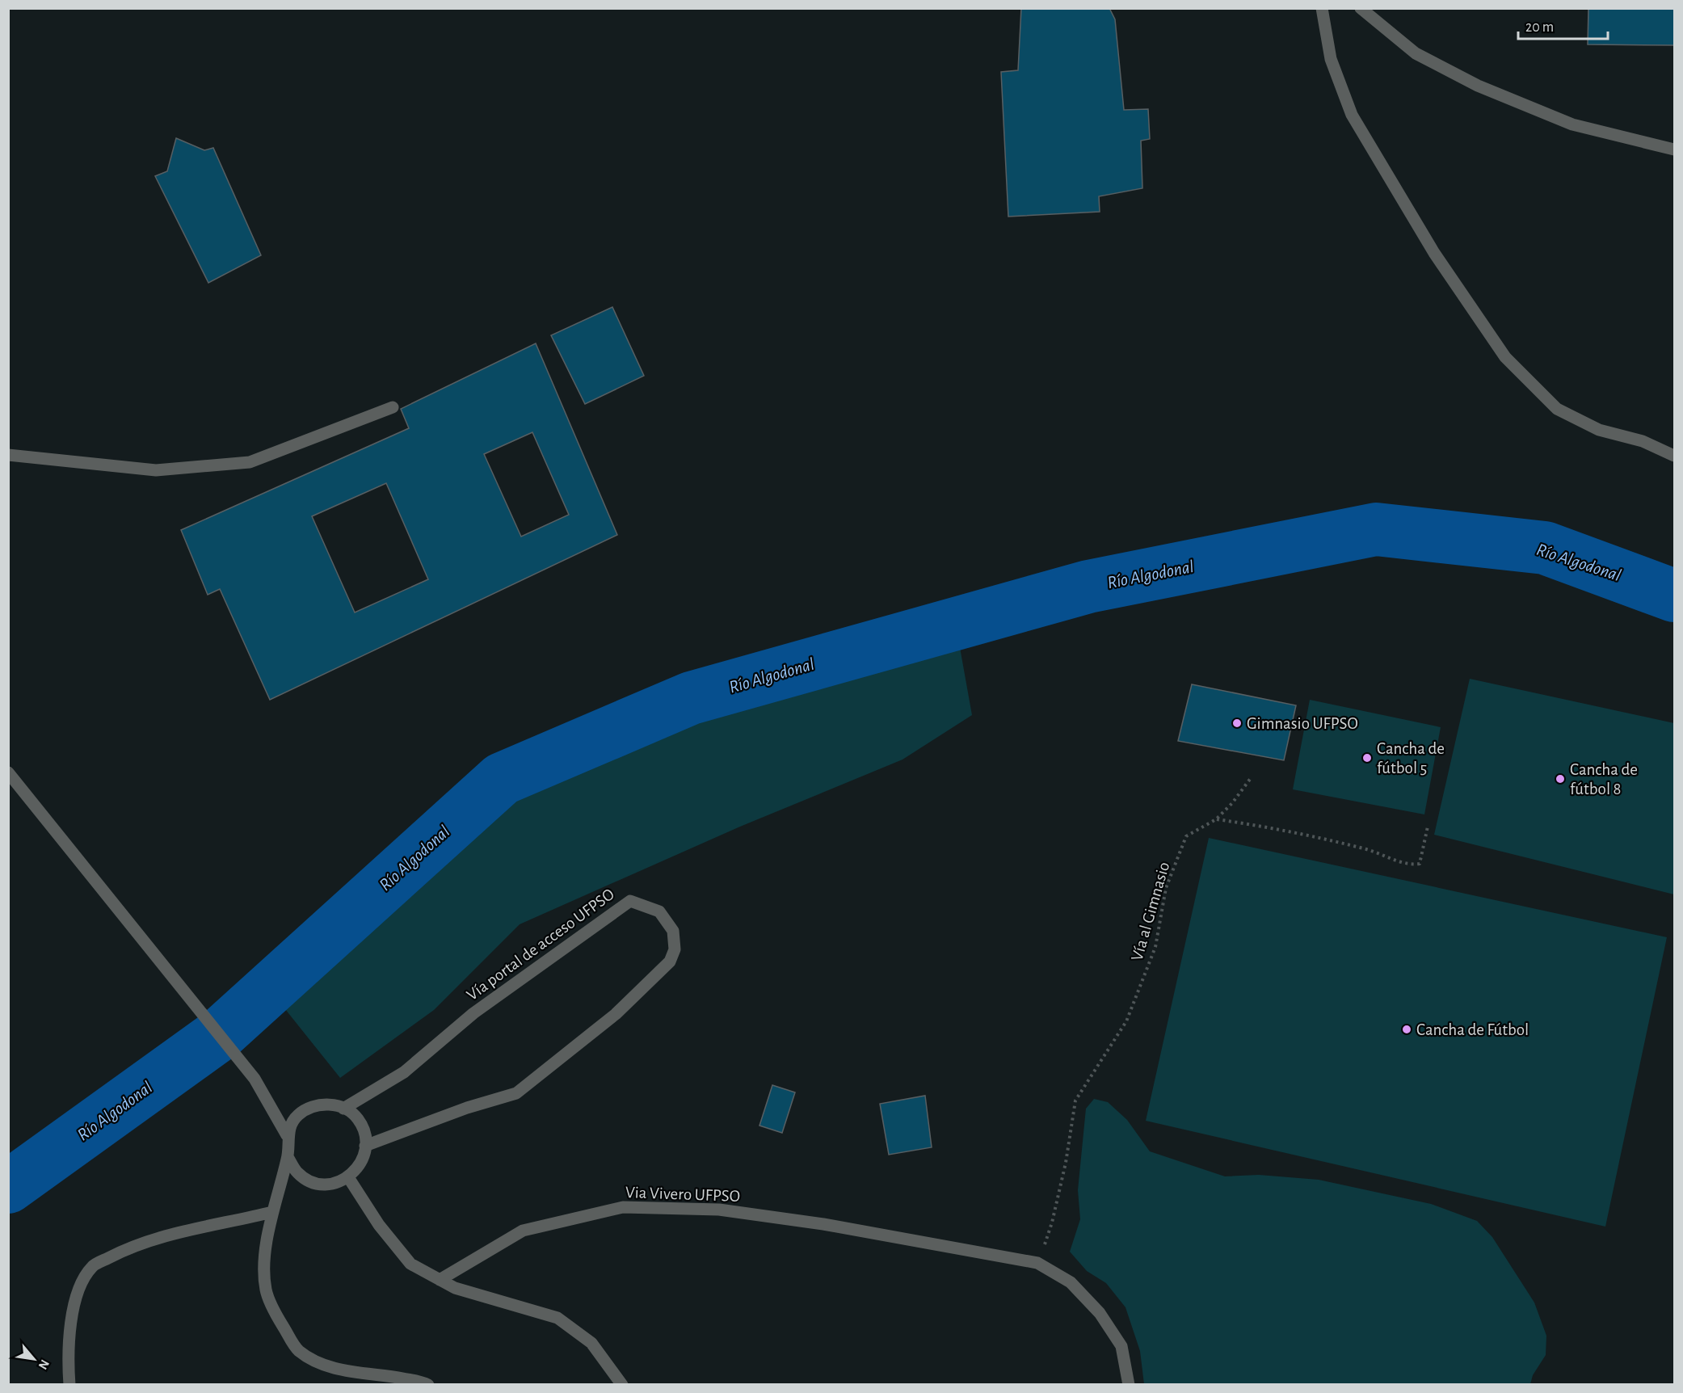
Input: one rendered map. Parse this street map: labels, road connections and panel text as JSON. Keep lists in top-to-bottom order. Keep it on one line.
{"streets":{"street":["Vía portal de acceso UFPSO","Via Vivero UFPSO"],"path":["Vía al Gimnasio"]},"crossings":[["Vía al Gimnasio","Via Vivero UFPSO"]],"water":["Río Algodonal"],"places":["Gimnasio UFPSO","Cancha de fútbol 5","Cancha de fútbol 8","Cancha de Fútbol"],"scale_bar":"20 m","north":"bottom right"}
